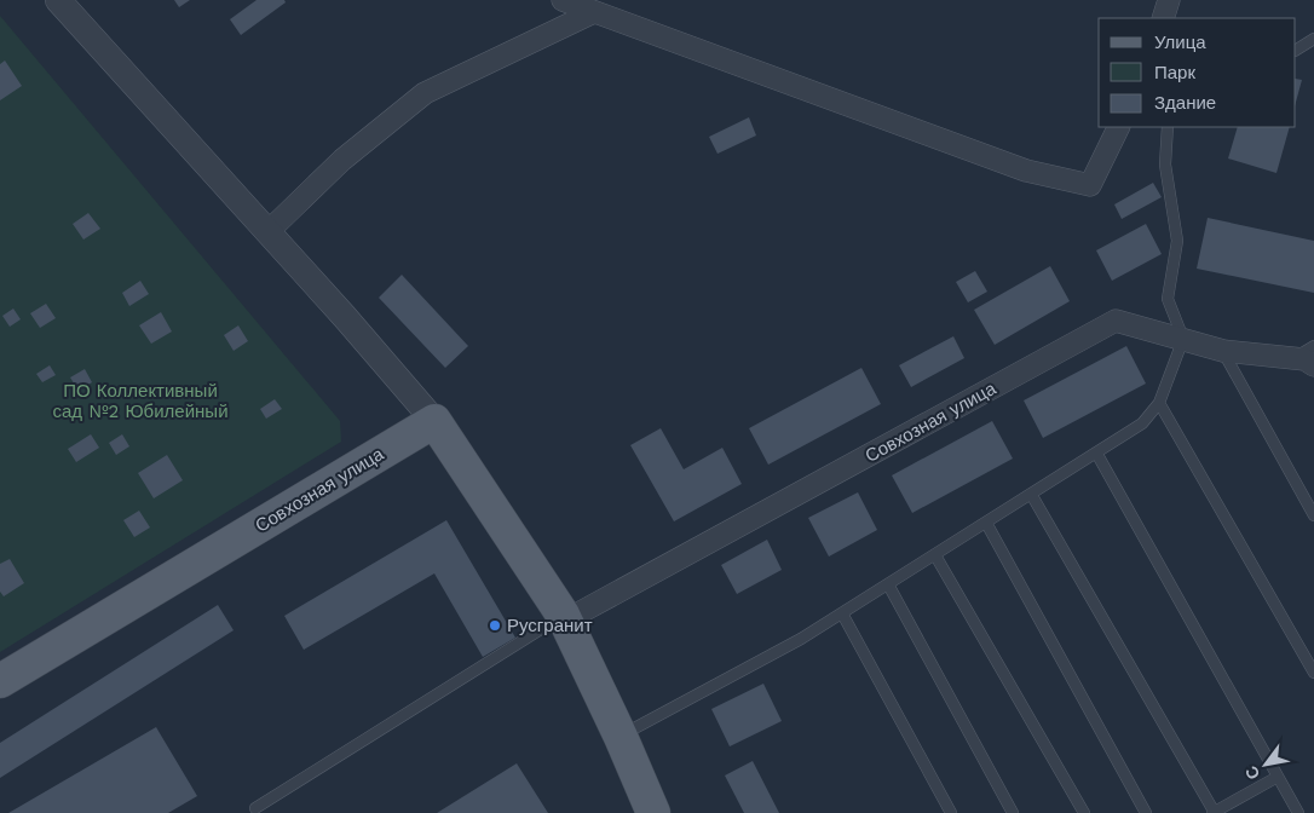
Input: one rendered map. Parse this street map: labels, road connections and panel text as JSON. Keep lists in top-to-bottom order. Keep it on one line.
{"streets":{"main road":["Совхозная улица"]},"parks":["ПО Коллективный сад №2 Юбилейный"],"places":["Русгранит"],"legend":["Улица","Парк","Здание"],"north":"bottom left"}
